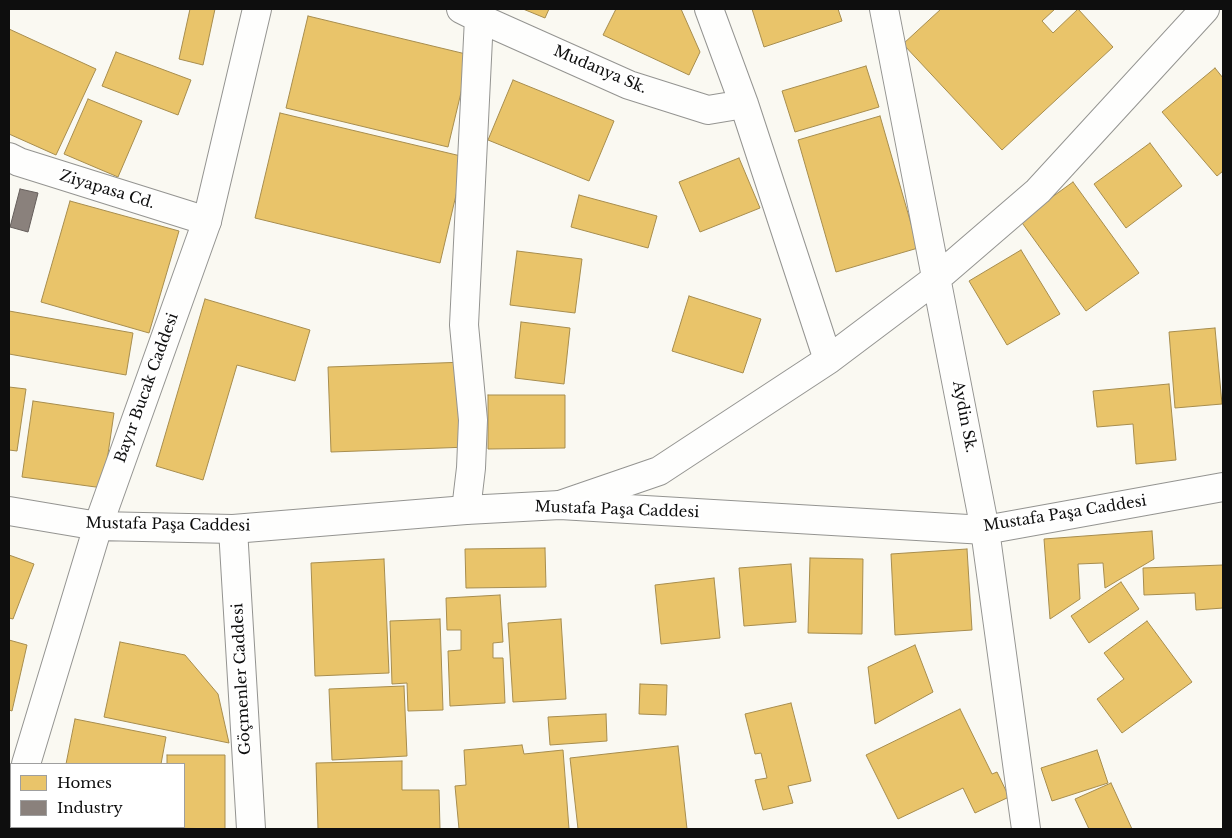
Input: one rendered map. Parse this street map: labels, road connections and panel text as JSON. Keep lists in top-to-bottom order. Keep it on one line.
{"streets":{"street":["Mudanya Sk.","Ziyapasa Cd.","Bayır Bucak Caddesi","Aydin Sk.","Mustafa Paşa Caddesi","Göçmenler Caddesi"]},"crossings":[["Ziyapasa Cd.","Bayır Bucak Caddesi"],["Bayır Bucak Caddesi","Mustafa Paşa Caddesi"],["Aydin Sk.","Mustafa Paşa Caddesi"],["Mustafa Paşa Caddesi","Göçmenler Caddesi"]],"legend":["Homes","Industry"]}
